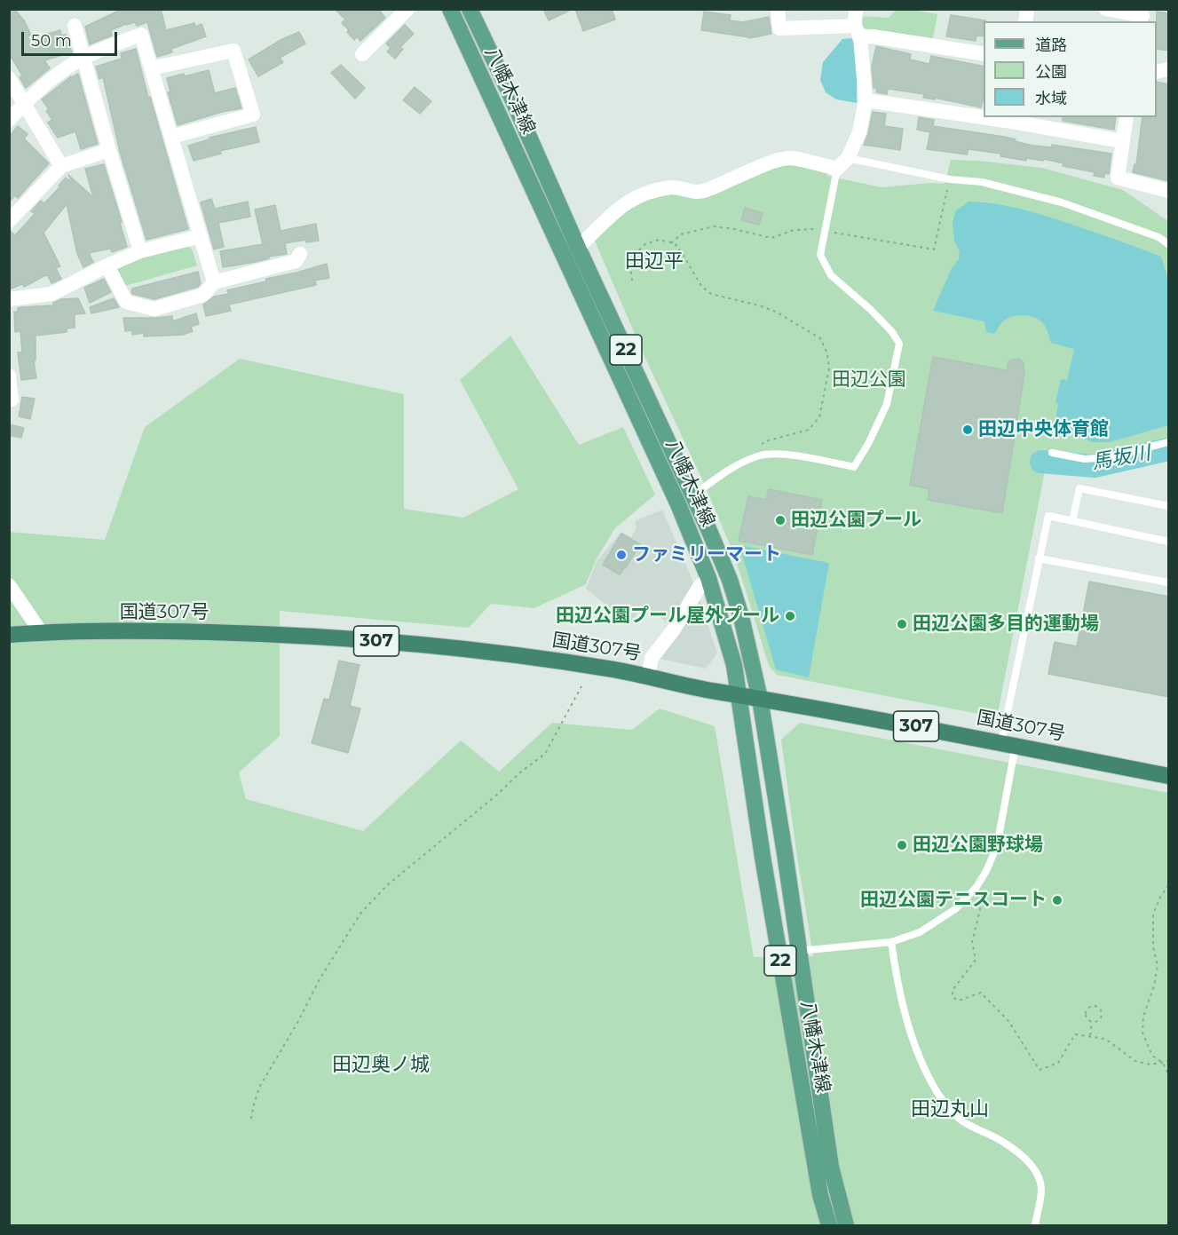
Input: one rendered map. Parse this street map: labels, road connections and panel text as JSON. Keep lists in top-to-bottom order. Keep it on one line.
{"streets":{"highway":["国道307号","307"],"main road":["八幡木津線","22"]},"crossings":[["八幡木津線","国道307号"]],"districts":["田辺平","田辺奥ノ城","田辺丸山"],"water":["馬坂川"],"parks":["田辺公園"],"places":["田辺中央体育館","田辺公園プール","ファミリーマート","田辺公園プール屋外プール","田辺公園多目的運動場","田辺公園野球場","田辺公園テニスコート"],"legend":["道路","公園","水域"],"scale_bar":"50 m"}
